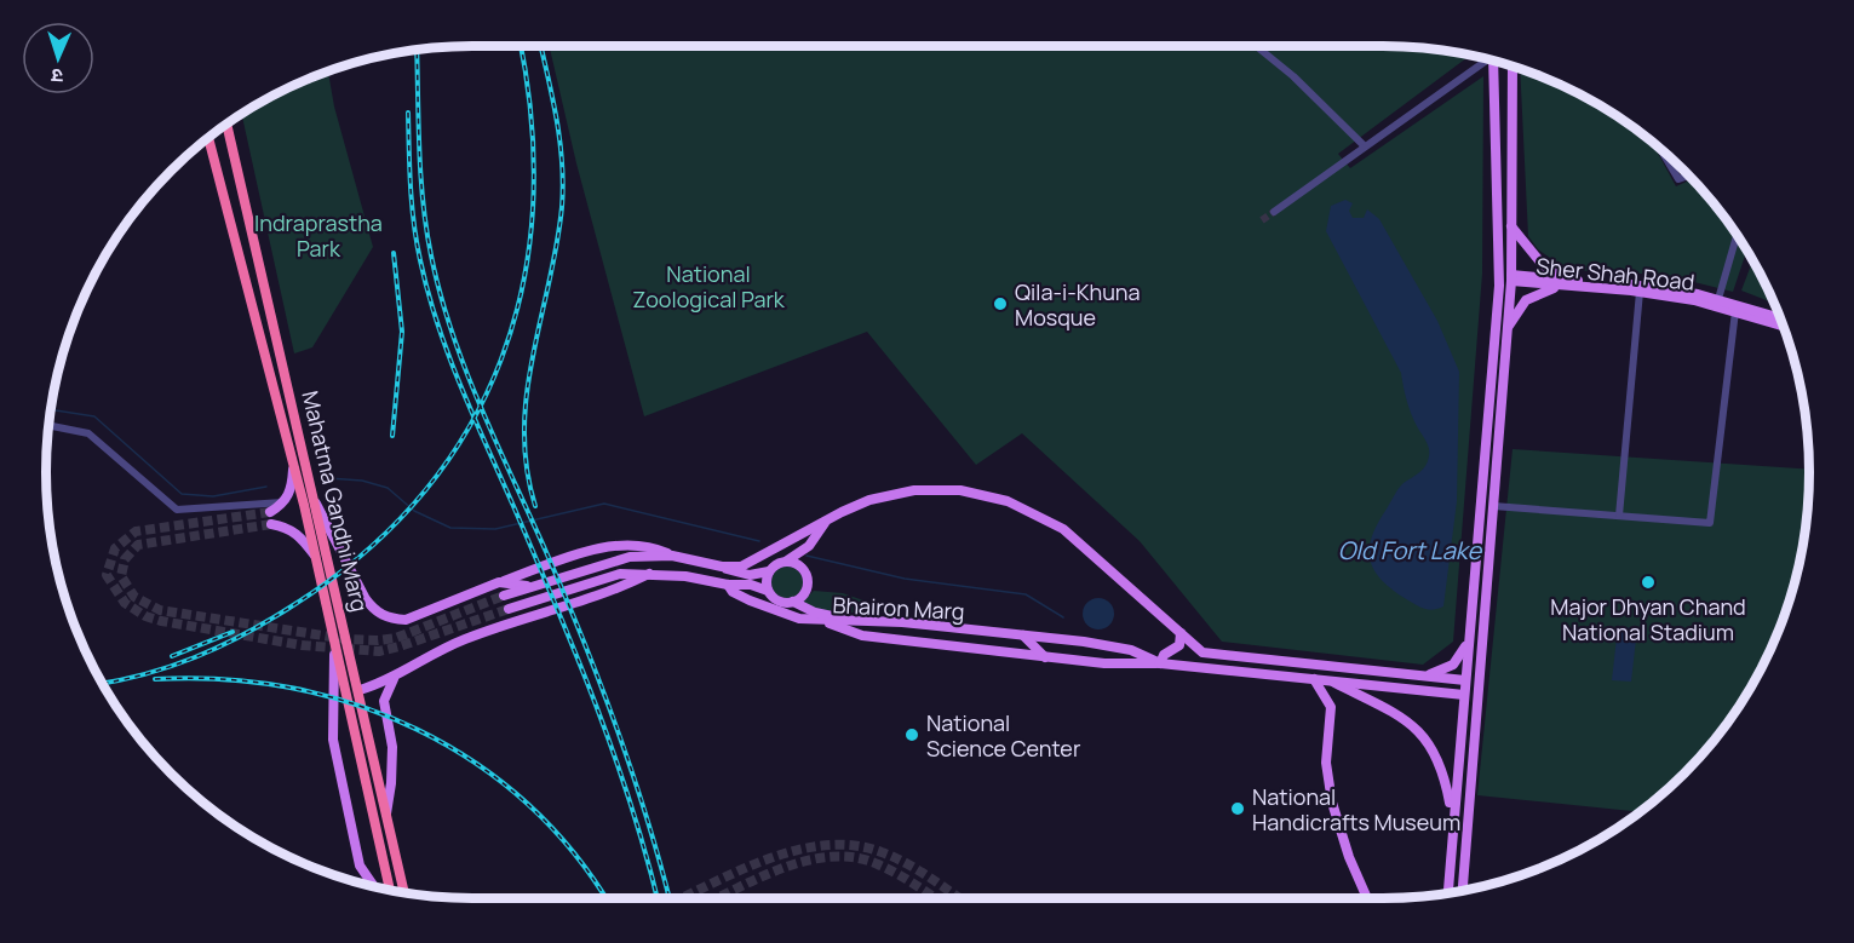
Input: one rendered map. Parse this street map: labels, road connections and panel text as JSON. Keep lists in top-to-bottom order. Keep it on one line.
{"streets":{"highway":["Mahatma Gandhi Marg"],"main road":["Sher Shah Road","Bhairon Marg"]},"crossings":[["Mahatma Gandhi Marg","Bhairon Marg"]],"water":["Old Fort Lake"],"parks":["Indraprastha Park","National Zoological Park"],"places":["Qila-i-Khuna Mosque","Major Dhyan Chand National Stadium","National Science Center","National Handicrafts Museum"],"north":"bottom"}
